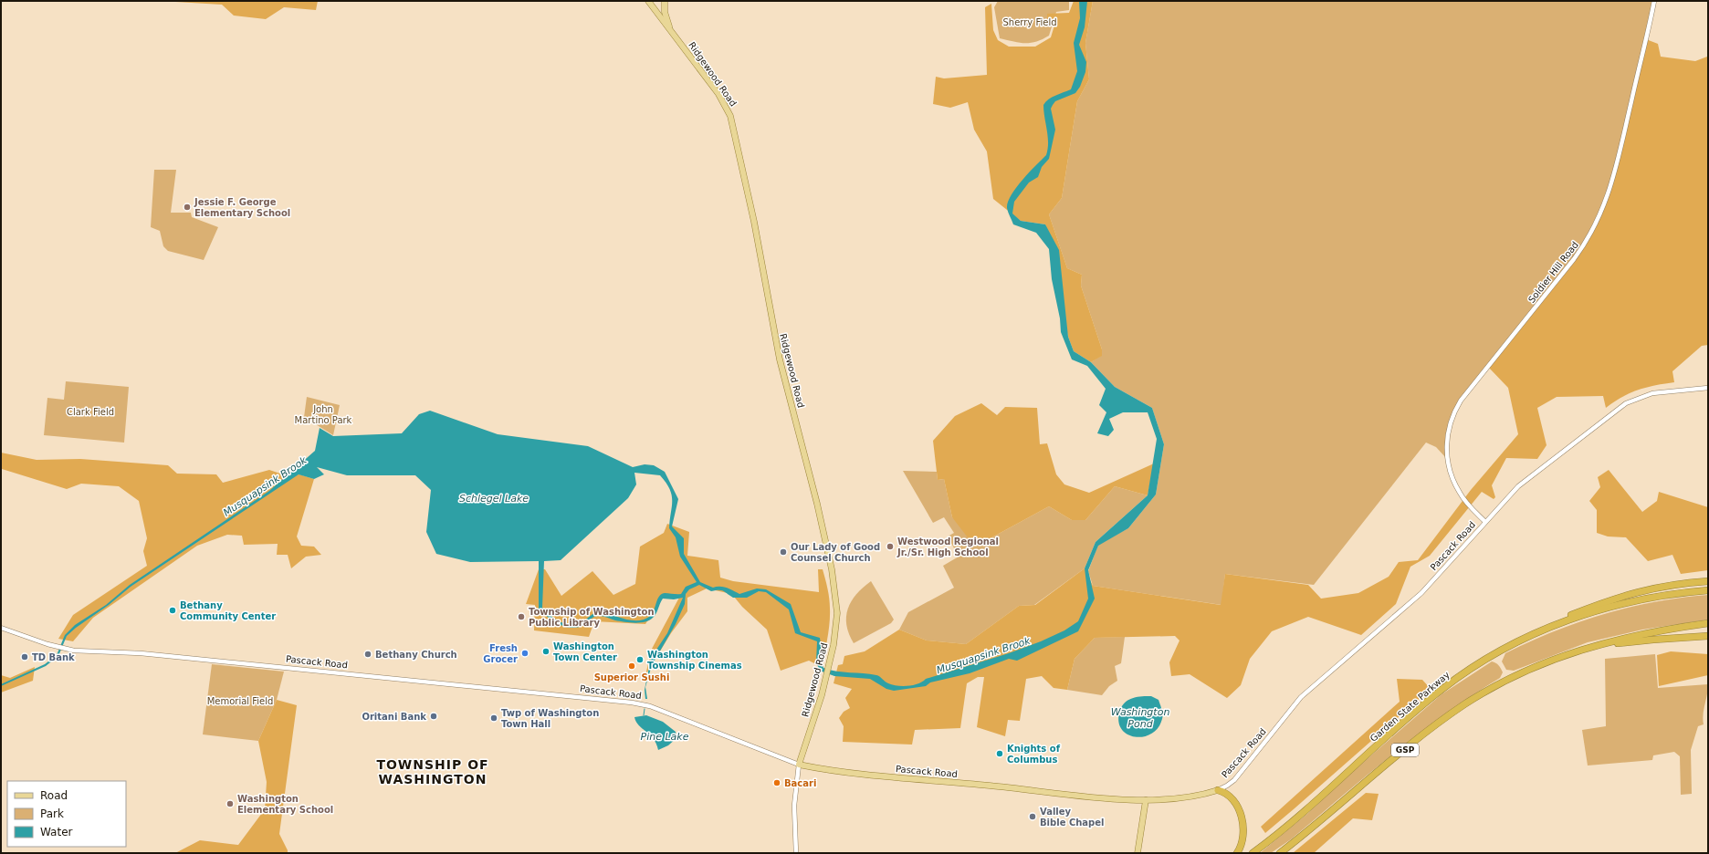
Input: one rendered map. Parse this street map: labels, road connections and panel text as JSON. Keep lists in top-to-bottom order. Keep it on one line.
{"streets":{"highway":["Garden State Parkway","GSP"],"main road":["Ridgewood Road","Pascack Road"],"street":["Soldier Hill Road"]},"crossings":[["Ridgewood Road","Pascack Road"],["Soldier Hill Road","Pascack Road"]],"districts":["TOWNSHIP OF WASHINGTON"],"water":["Musquapsink Brook","Schlegel Lake","Washington Pond","Pine Lake"],"parks":["Sherry Field","John Martino Park","Clark Field","Memorial Field"],"places":["Jessie F. George Elementary School","Westwood Regional Jr./Sr. High School","Our Lady of Good Counsel Church","Bethany Community Center","Township of Washington Public Library","Washington Town Center","Fresh Grocer","Bethany Church","TD Bank","Washington Township Cinemas","Superior Sushi","Oritani Bank","Twp of Washington Town Hall","Knights of Columbus","Bacari","Washington Elementary School","Valley Bible Chapel"],"legend":["Road","Park","Water"]}
